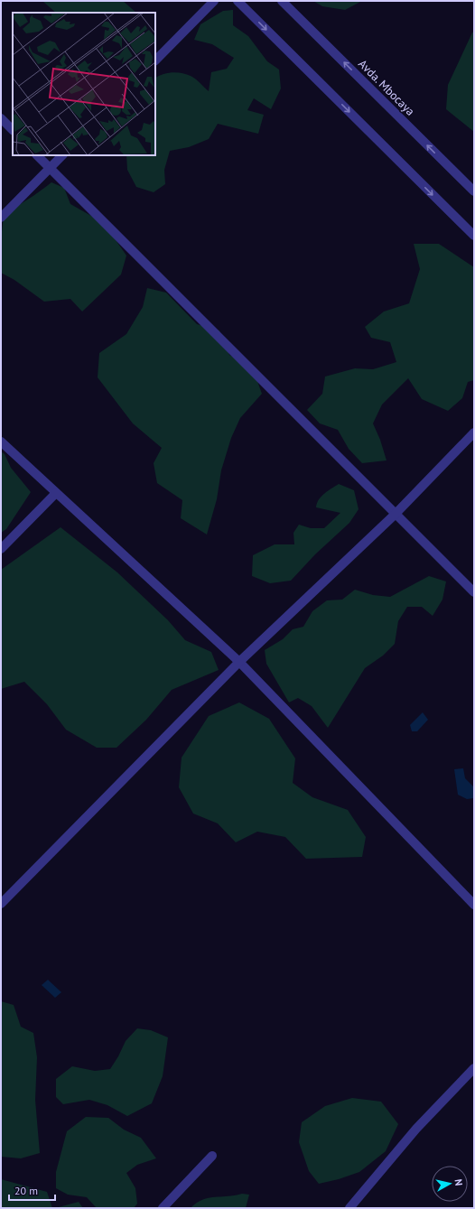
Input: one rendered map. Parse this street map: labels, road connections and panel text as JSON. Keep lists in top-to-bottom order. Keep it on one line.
{"streets":{"street":["Avda. Mbocaya"]},"scale_bar":"20 m","north":"right"}
